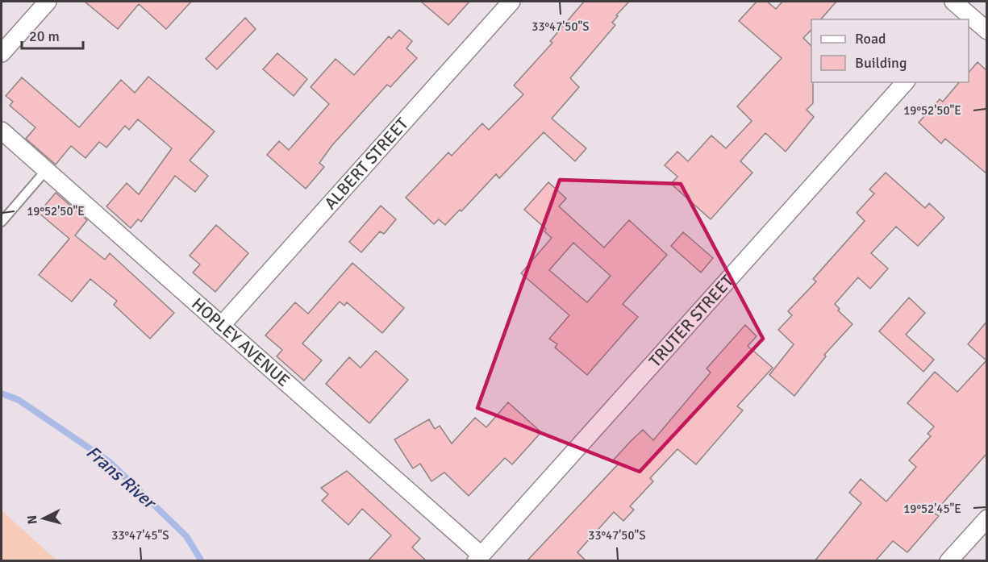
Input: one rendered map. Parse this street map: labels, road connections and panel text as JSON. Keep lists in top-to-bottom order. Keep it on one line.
{"streets":{"street":["ALBERT STREET","TRUTER STREET","HOPLEY AVENUE"]},"crossings":[["ALBERT STREET","HOPLEY AVENUE"],["TRUTER STREET","HOPLEY AVENUE"]],"water":["Frans River"],"legend":["Road","Building"],"scale_bar":"20 m","north":"left","coordinates":["33°47'50\"S","19°52'50\"E","19°52'45\"E","33°47'45\"S"]}
